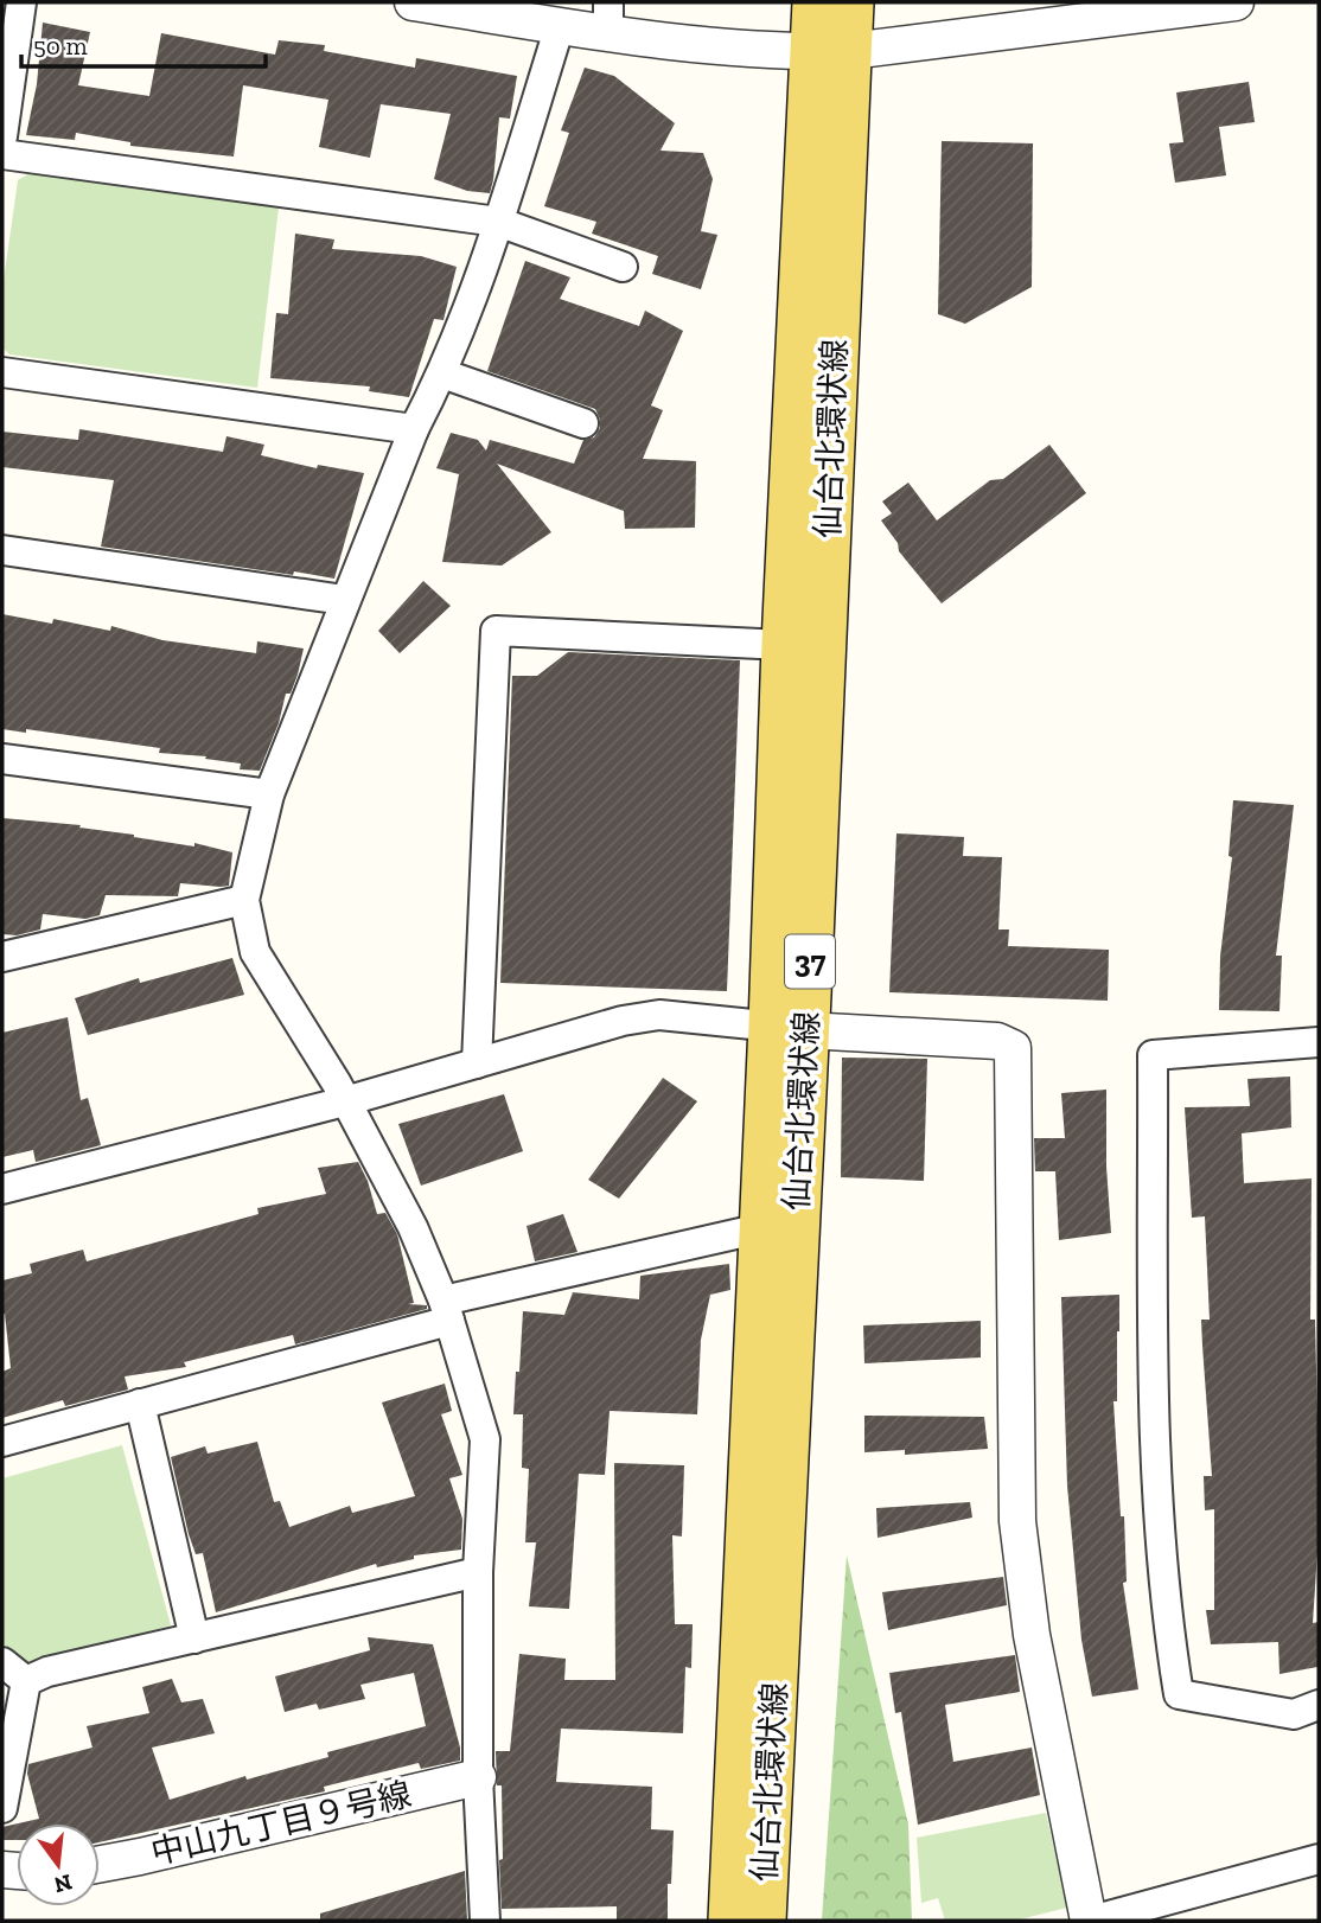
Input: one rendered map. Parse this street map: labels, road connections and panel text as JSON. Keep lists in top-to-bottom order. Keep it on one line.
{"streets":{"main road":["仙台北環状線","37"],"street":["中山九丁目９号線"]},"scale_bar":"50 m","north":"bottom"}
